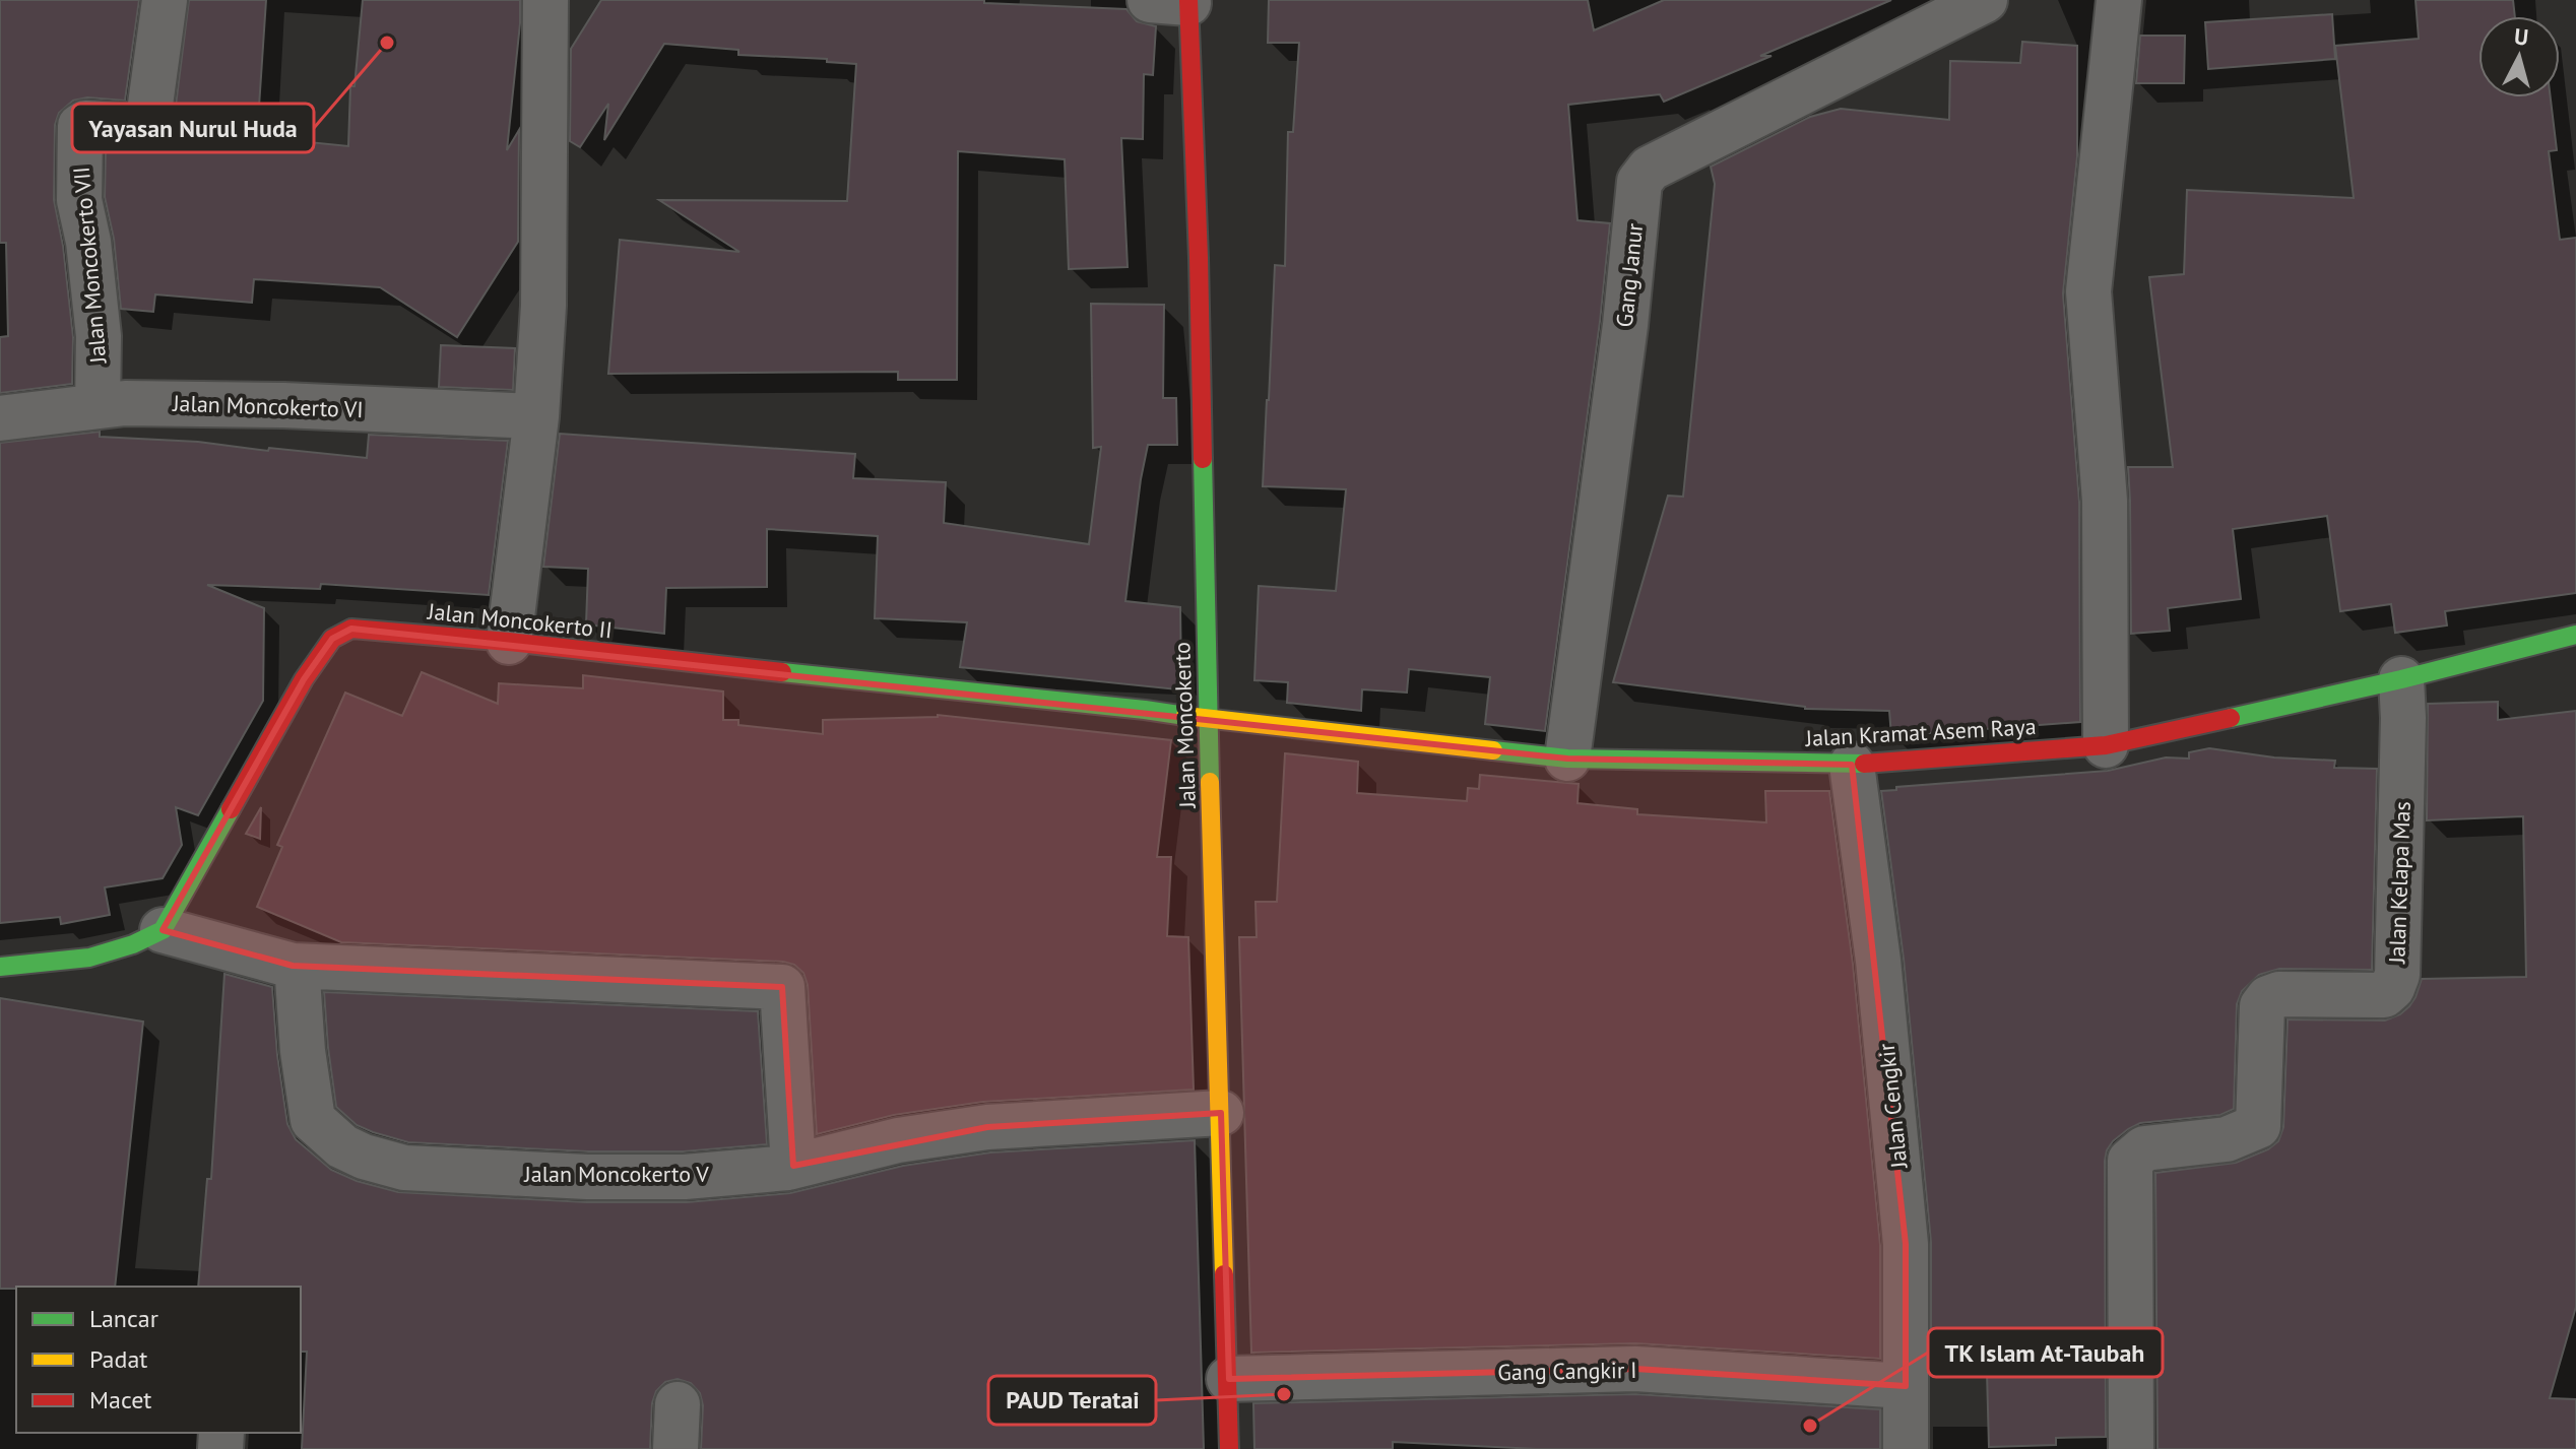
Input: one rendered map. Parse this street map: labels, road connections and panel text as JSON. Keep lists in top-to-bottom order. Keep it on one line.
{"streets":{"street":["Jalan Moncokerto VII","Gang Janur","Jalan Moncokerto VI","Jalan Moncokerto II","Jalan Moncokerto","Jalan Kramat Asem Raya","Jalan Kelapa Mas","Jalan Cengkir","Jalan Moncokerto V","Gang Cangkir I"]},"crossings":[["Jalan Moncokerto VII","Jalan Moncokerto VI"],["Gang Janur","Jalan Kramat Asem Raya"],["Jalan Moncokerto II","Jalan Moncokerto"],["Jalan Moncokerto II","Jalan Kramat Asem Raya"],["Jalan Moncokerto","Jalan Kramat Asem Raya"],["Jalan Moncokerto","Jalan Moncokerto V"],["Jalan Moncokerto","Gang Cangkir I"],["Jalan Kramat Asem Raya","Jalan Kelapa Mas"],["Jalan Kramat Asem Raya","Jalan Cengkir"],["Jalan Cengkir","Gang Cangkir I"]],"places":["Yayasan Nurul Huda","PAUD Teratai","TK Islam At-Taubah"],"legend":["Lancar","Padat","Macet"],"north":"top"}
